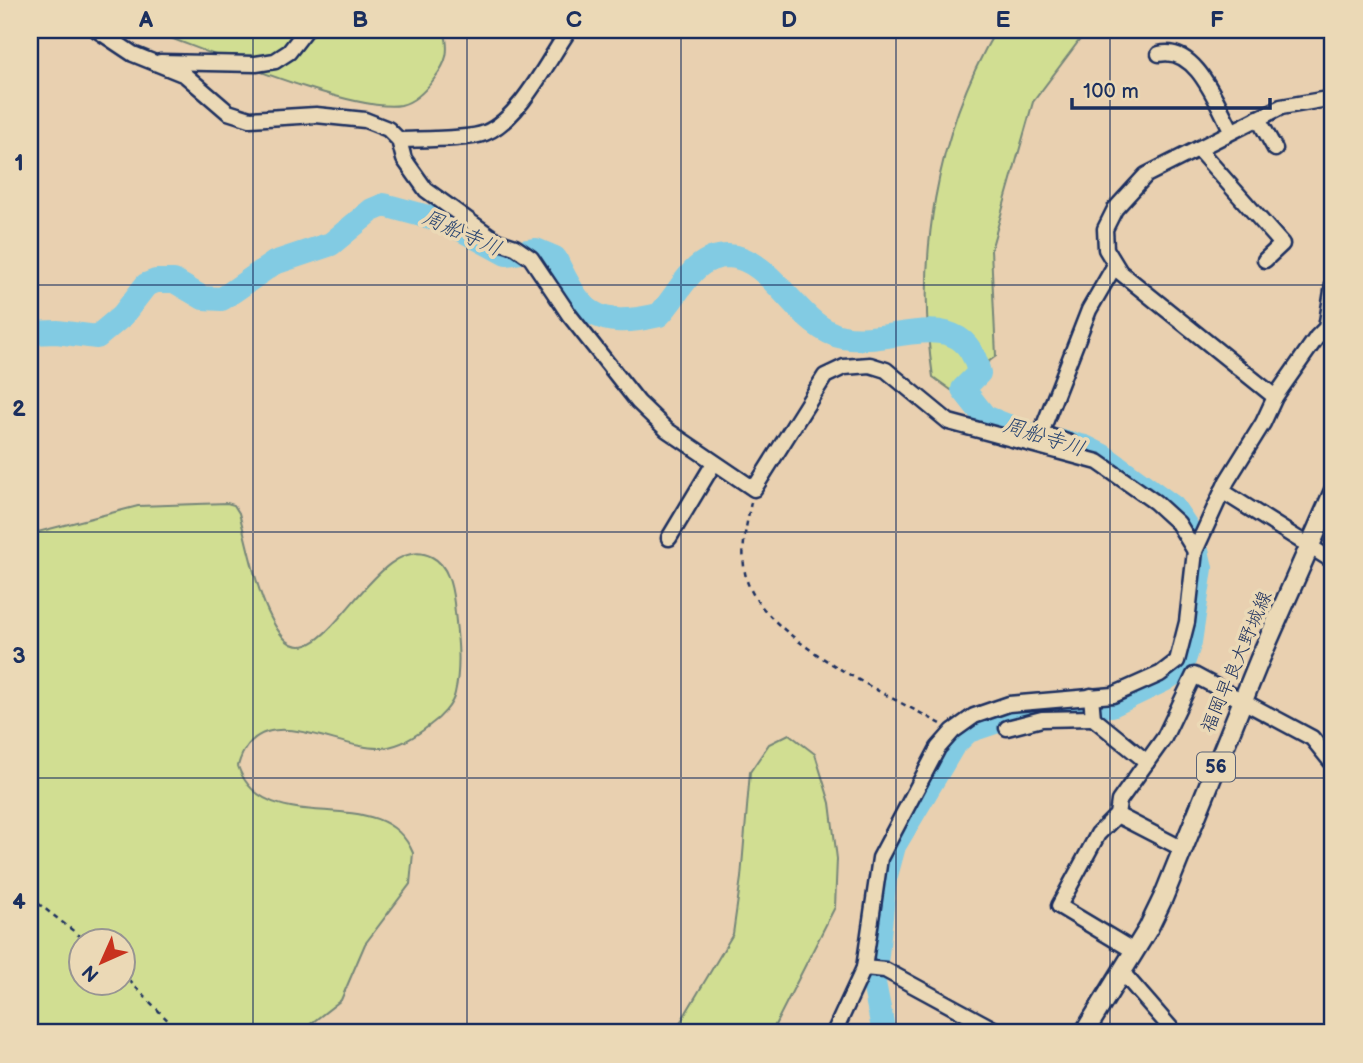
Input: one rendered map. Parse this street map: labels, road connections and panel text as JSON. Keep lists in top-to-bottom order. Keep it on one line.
{"streets":{"main road":["福岡早良大野城線","56"]},"water":["周船寺川"],"scale_bar":"100 m","north":"bottom left","grid":{"columns":["A","B","C","D","E","F"],"rows":["1","2","3","4"]}}
